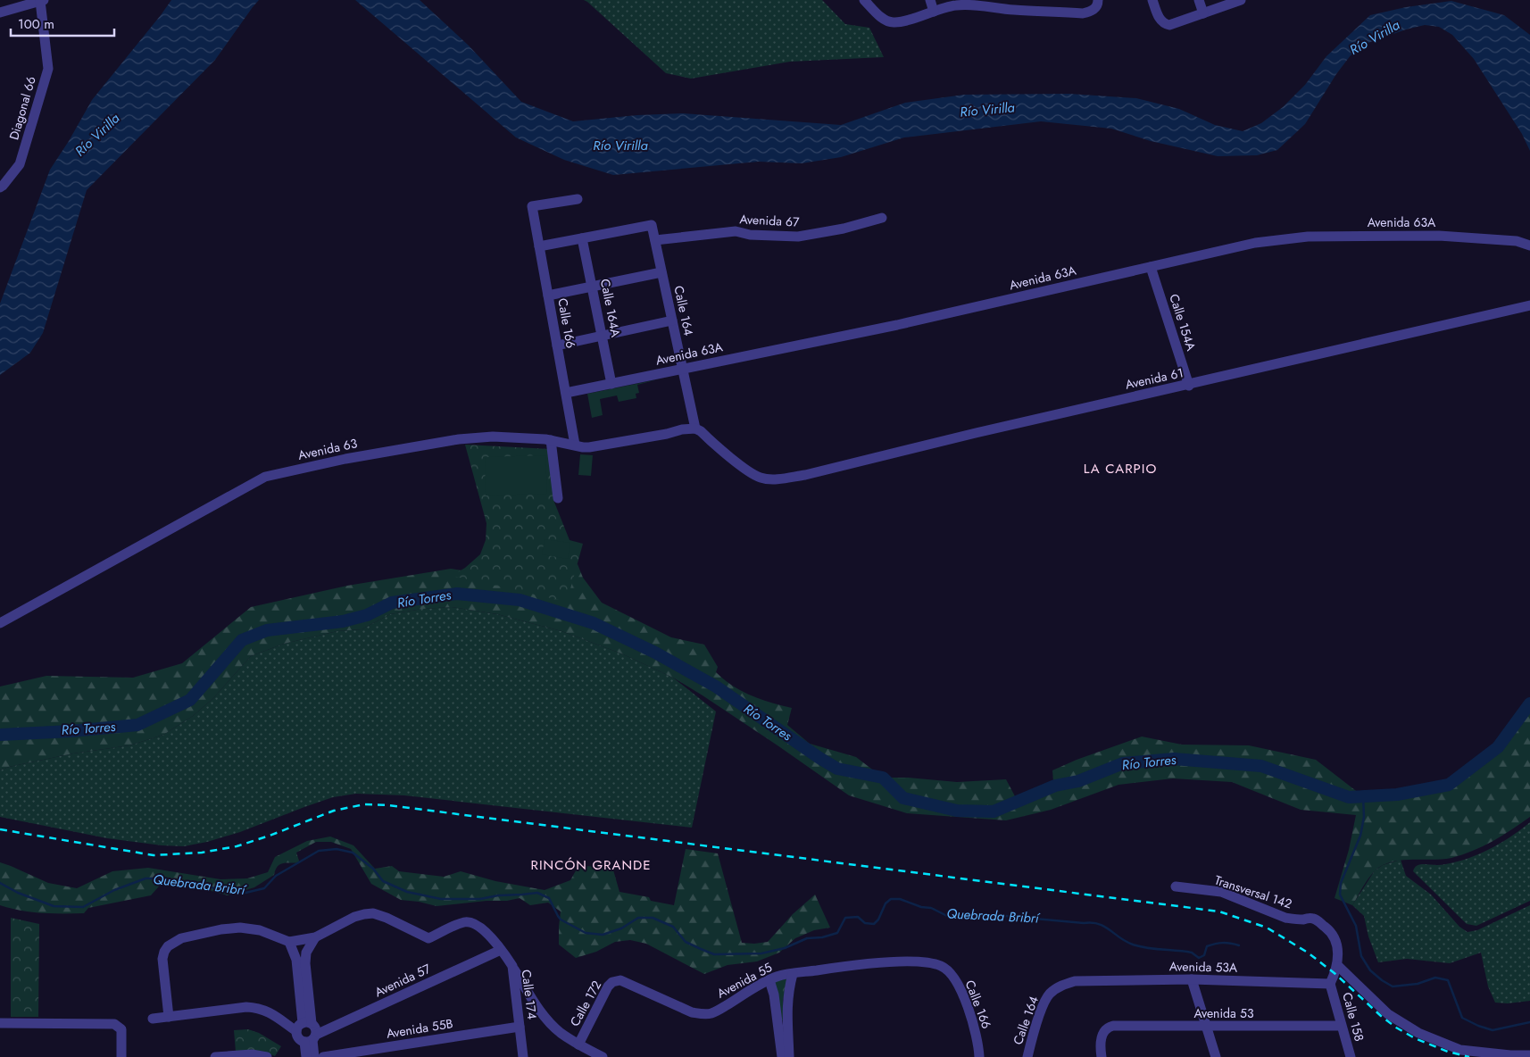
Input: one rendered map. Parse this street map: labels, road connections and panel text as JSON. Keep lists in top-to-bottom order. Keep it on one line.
{"streets":{"street":["Diagonal 66","Avenida 67","Avenida 63A","Calle 164A","Calle 164","Calle 154A","Calle 166","Avenida 61","Avenida 63","Transversal 142","Avenida 53A","Avenida 57","Avenida 55","Calle 174","Calle 172","Avenida 53","Calle 158","Avenida 55B"]},"crossings":[["Avenida 67","Calle 164"],["Avenida 63A","Calle 164A"],["Avenida 63A","Calle 164"],["Avenida 63A","Calle 154A"],["Avenida 63A","Calle 166"],["Calle 164A","Calle 164"],["Calle 164","Avenida 61"],["Calle 164","Avenida 63"],["Calle 164","Avenida 53A"],["Calle 154A","Avenida 61"],["Calle 166","Avenida 63"],["Calle 166","Avenida 55"],["Avenida 61","Avenida 63"],["Avenida 53A","Calle 158"],["Avenida 57","Calle 174"],["Avenida 55","Calle 172"],["Calle 174","Avenida 55B"],["Avenida 53","Calle 158"]],"districts":["LA CARPIO","RINCÓN GRANDE"],"water":["Río Virilla","Río Torres","Quebrada Bribrí"],"scale_bar":"100 m"}
